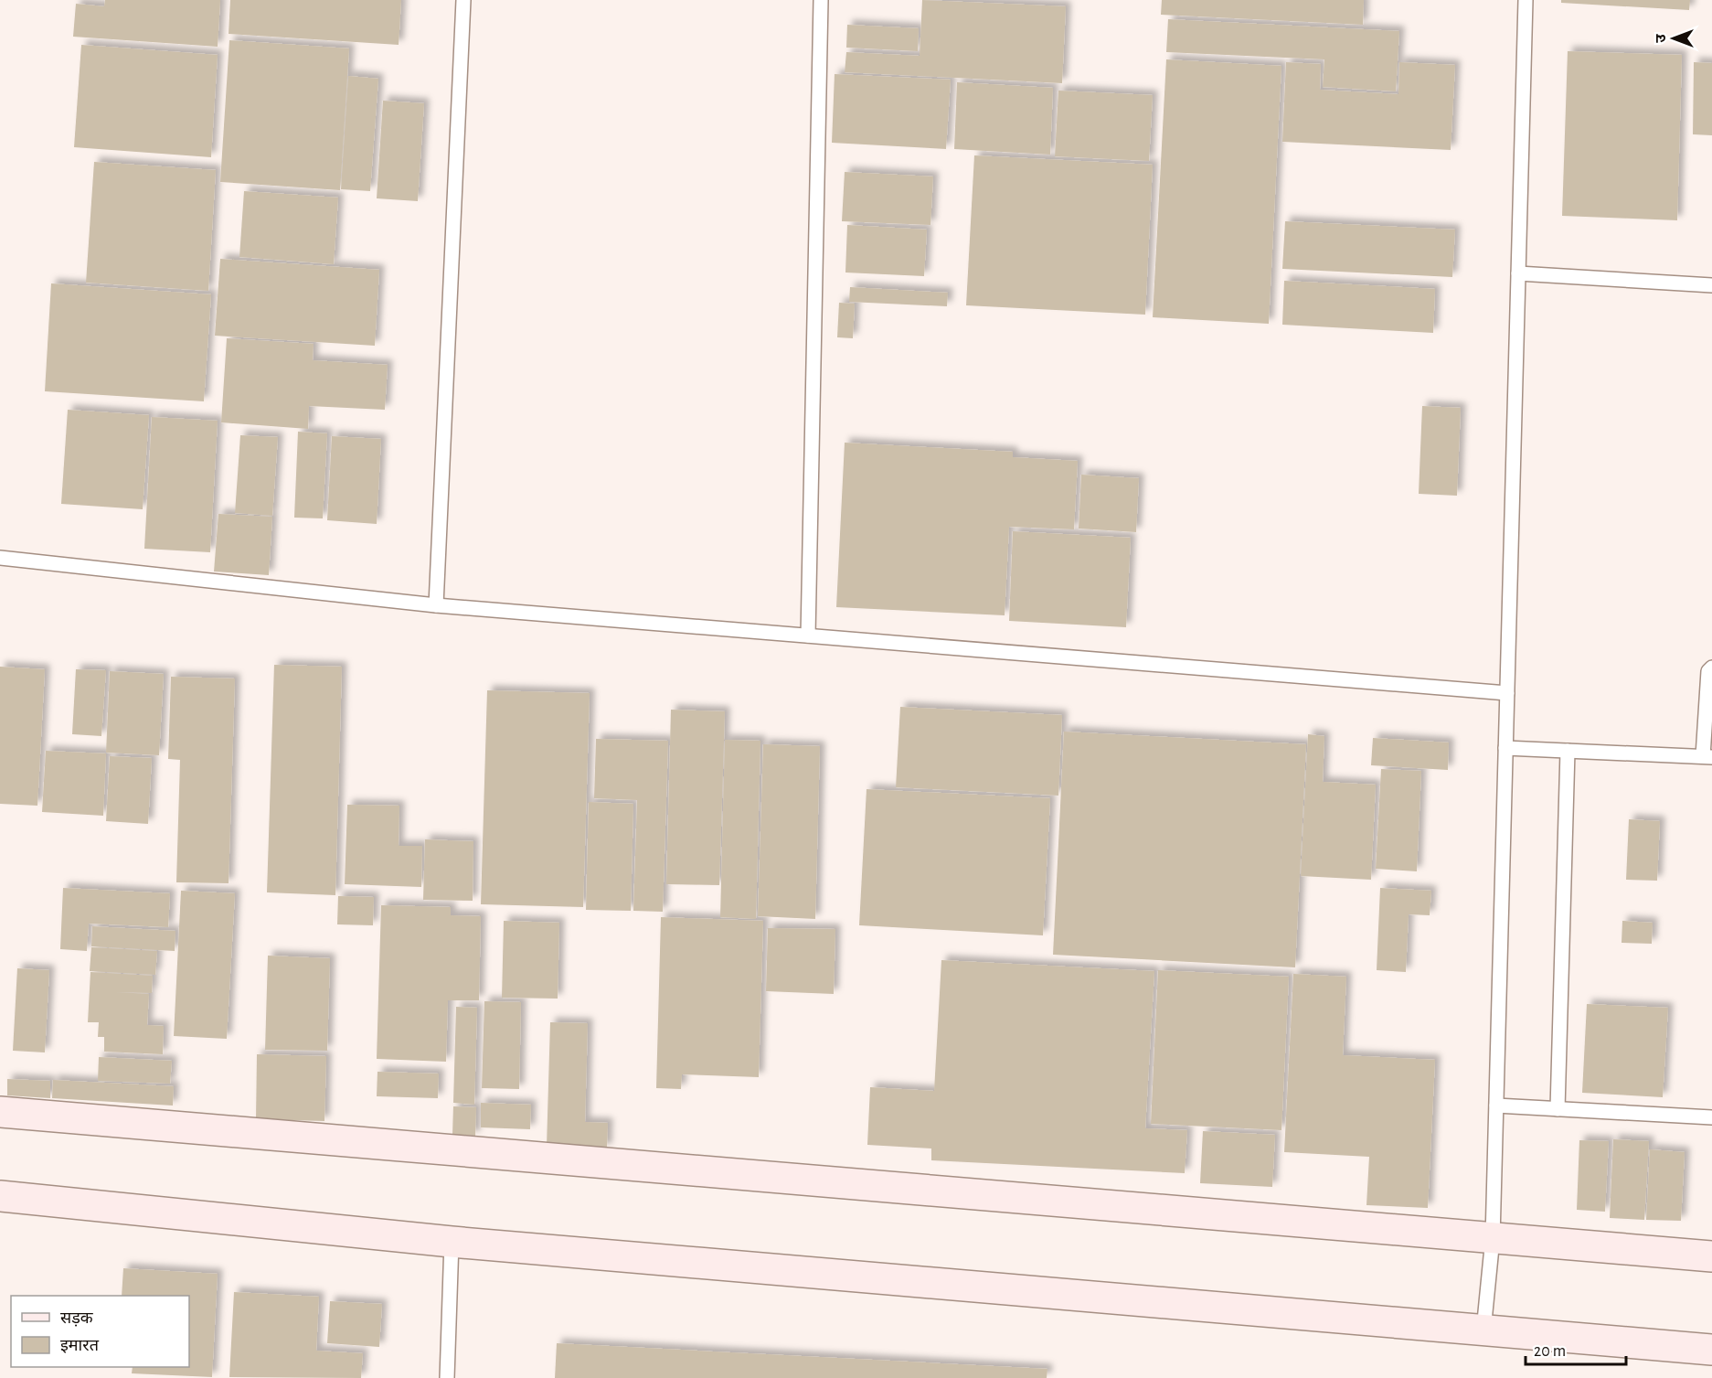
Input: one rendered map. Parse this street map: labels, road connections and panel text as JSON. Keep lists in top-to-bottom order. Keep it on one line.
{"legend":["सड़क","इमारत"],"scale_bar":"20 m","north":"left"}
